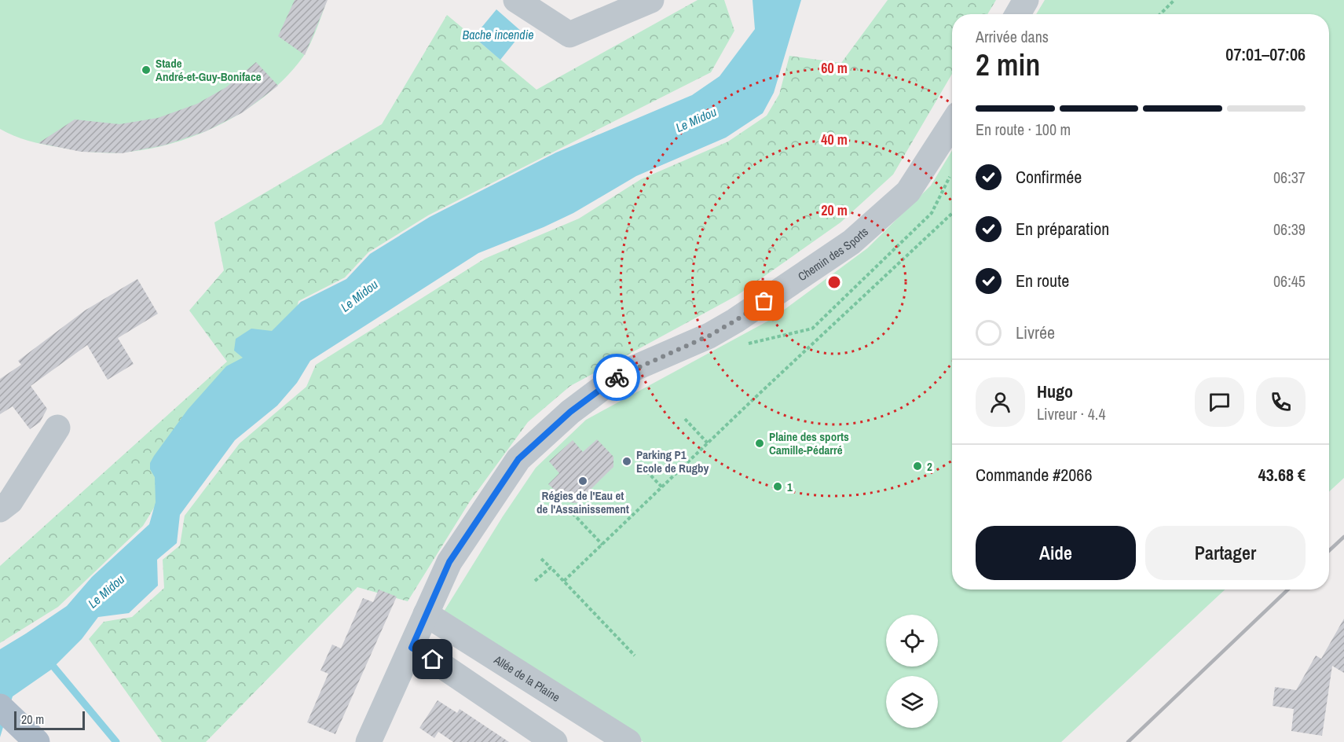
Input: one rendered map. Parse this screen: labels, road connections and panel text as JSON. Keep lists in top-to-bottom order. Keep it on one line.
{"streets":{"street":["Chemin des Sports","Allée de la Plaine"]},"crossings":[["Chemin des Sports","Allée de la Plaine"]],"water":["Bache incendie","Le Midou"],"places":["Stade André-et-Guy-Boniface","Plaine des sports Camille-Pédarré","Parking P1 Ecole de Rugby","2","Régies de l'Eau et de l'Assainissement","1"],"scale_bar":"20 m","page":{"heading":["2 min","Arrivée dans","07:01–07:06"],"panel":["Hugo","Livreur · 4.4","Commande #2066","43.68 €"],"bar":"En route · 100 m","list":[["Confirmée","06:37"],["En préparation","06:39"],["En route","06:45"],"Livrée"],"buttons":["Aide","Partager"],"scale":"20 m"},"rings":["60 m","40 m","20 m"]}
